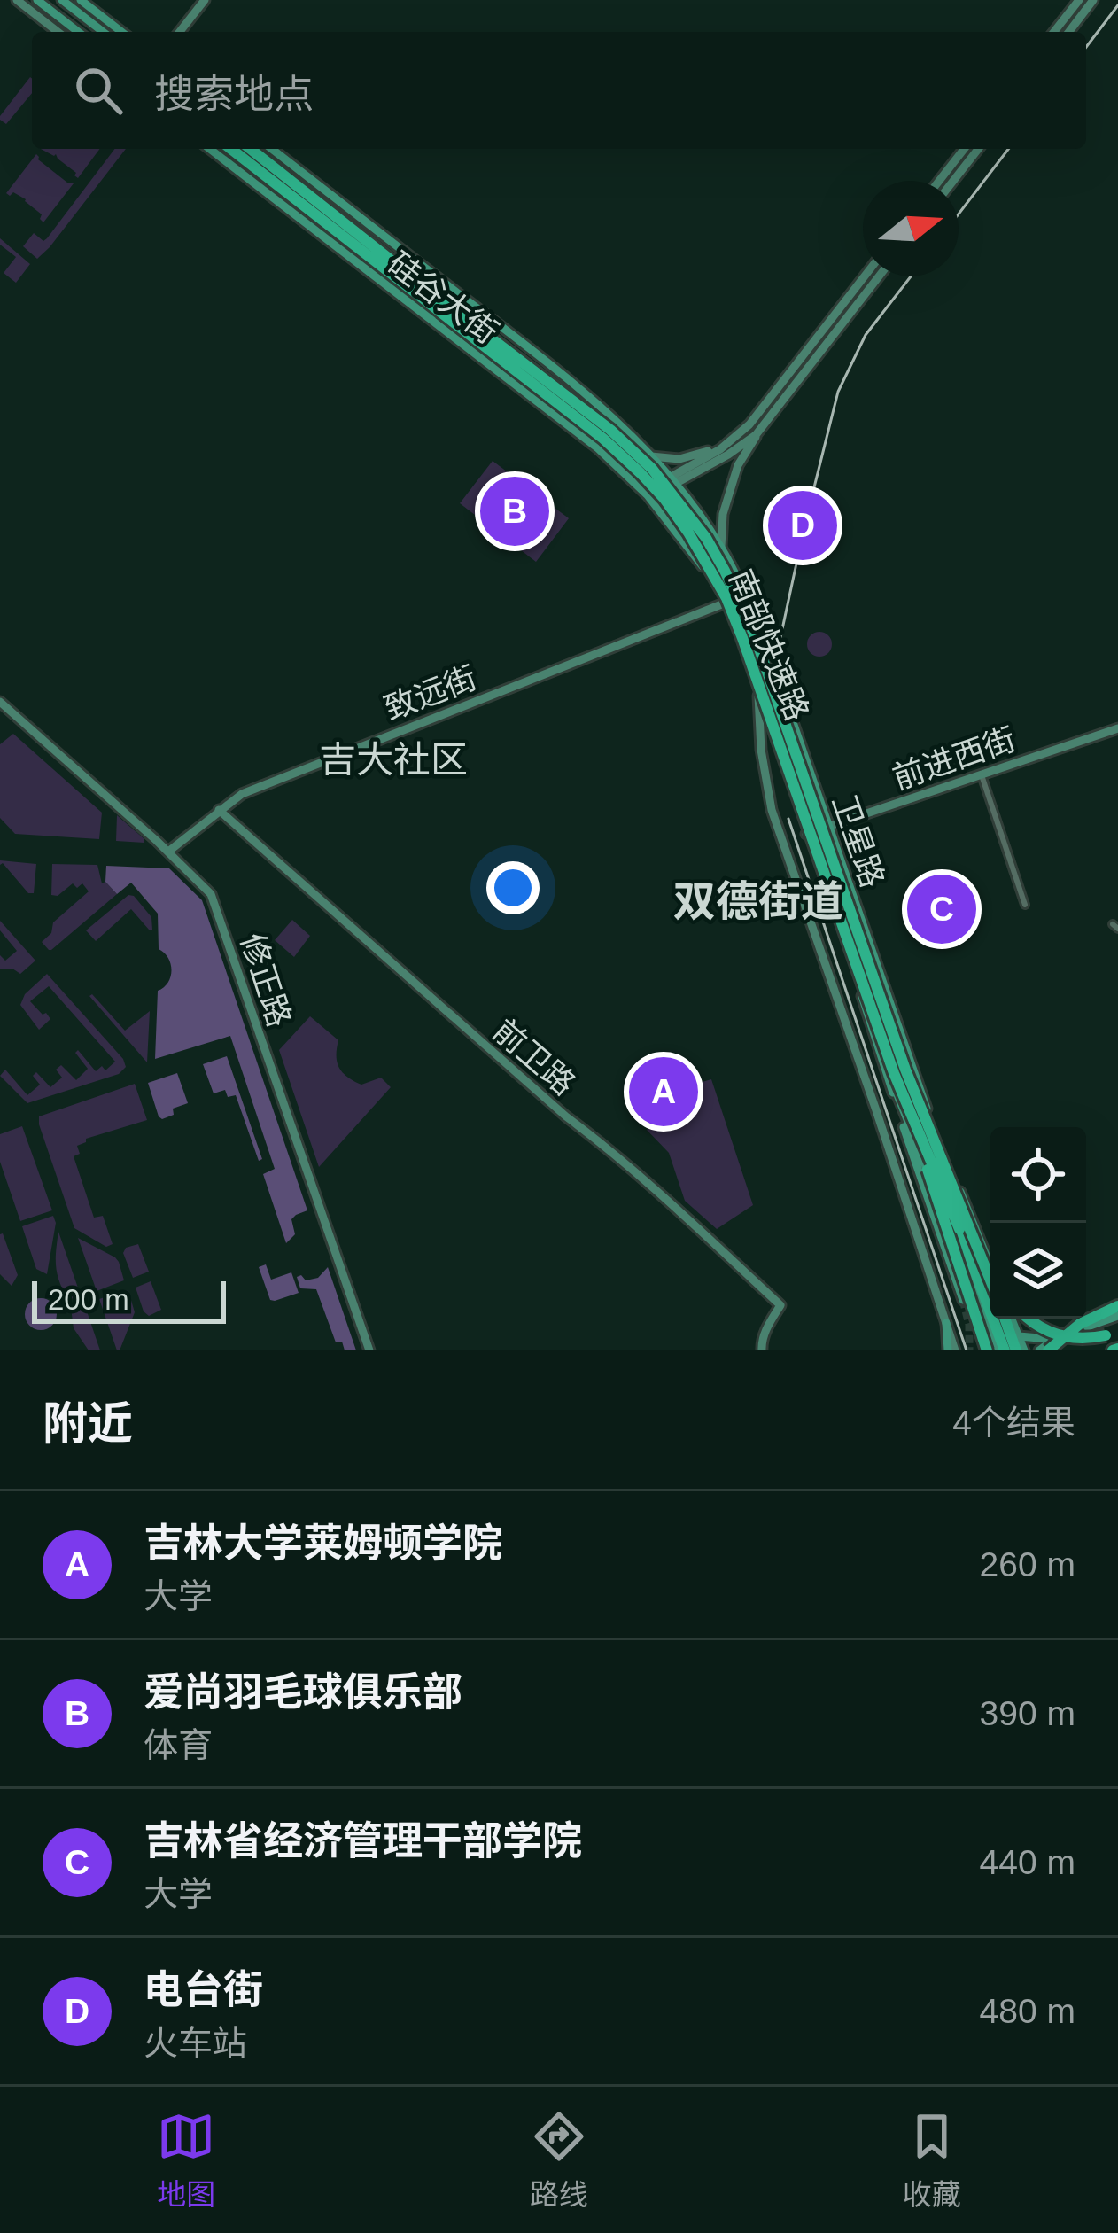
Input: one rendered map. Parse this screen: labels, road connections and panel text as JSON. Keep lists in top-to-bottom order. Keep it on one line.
{"streets":{"highway":["南部快速路"],"main road":["硅谷大街","卫星路"],"street":["致远街","前进西街","修正路","前卫路"]},"crossings":[["硅谷大街","卫星路"],["南部快速路","卫星路"],["致远街","卫星路"],["致远街","修正路"],["致远街","前卫路"],["前进西街","卫星路"]],"districts":["吉大社区","双德街道"],"scale_bar":"200 m","north":"right","page":{"search":"搜索地点","pins":["B","D","C","A"],"scale":"200 m","heading":["附近","4个结果"],"list":[{"mark":"A","name":"吉林大学莱姆顿学院","note":"大学","value":"260 m"},{"mark":"B","name":"爱尚羽毛球俱乐部","note":"体育","value":"390 m"},{"mark":"C","name":"吉林省经济管理干部学院","note":"大学","value":"440 m"},{"mark":"D","name":"电台街","note":"火车站","value":"480 m"}],"nav":["地图","路线","收藏"]}}
